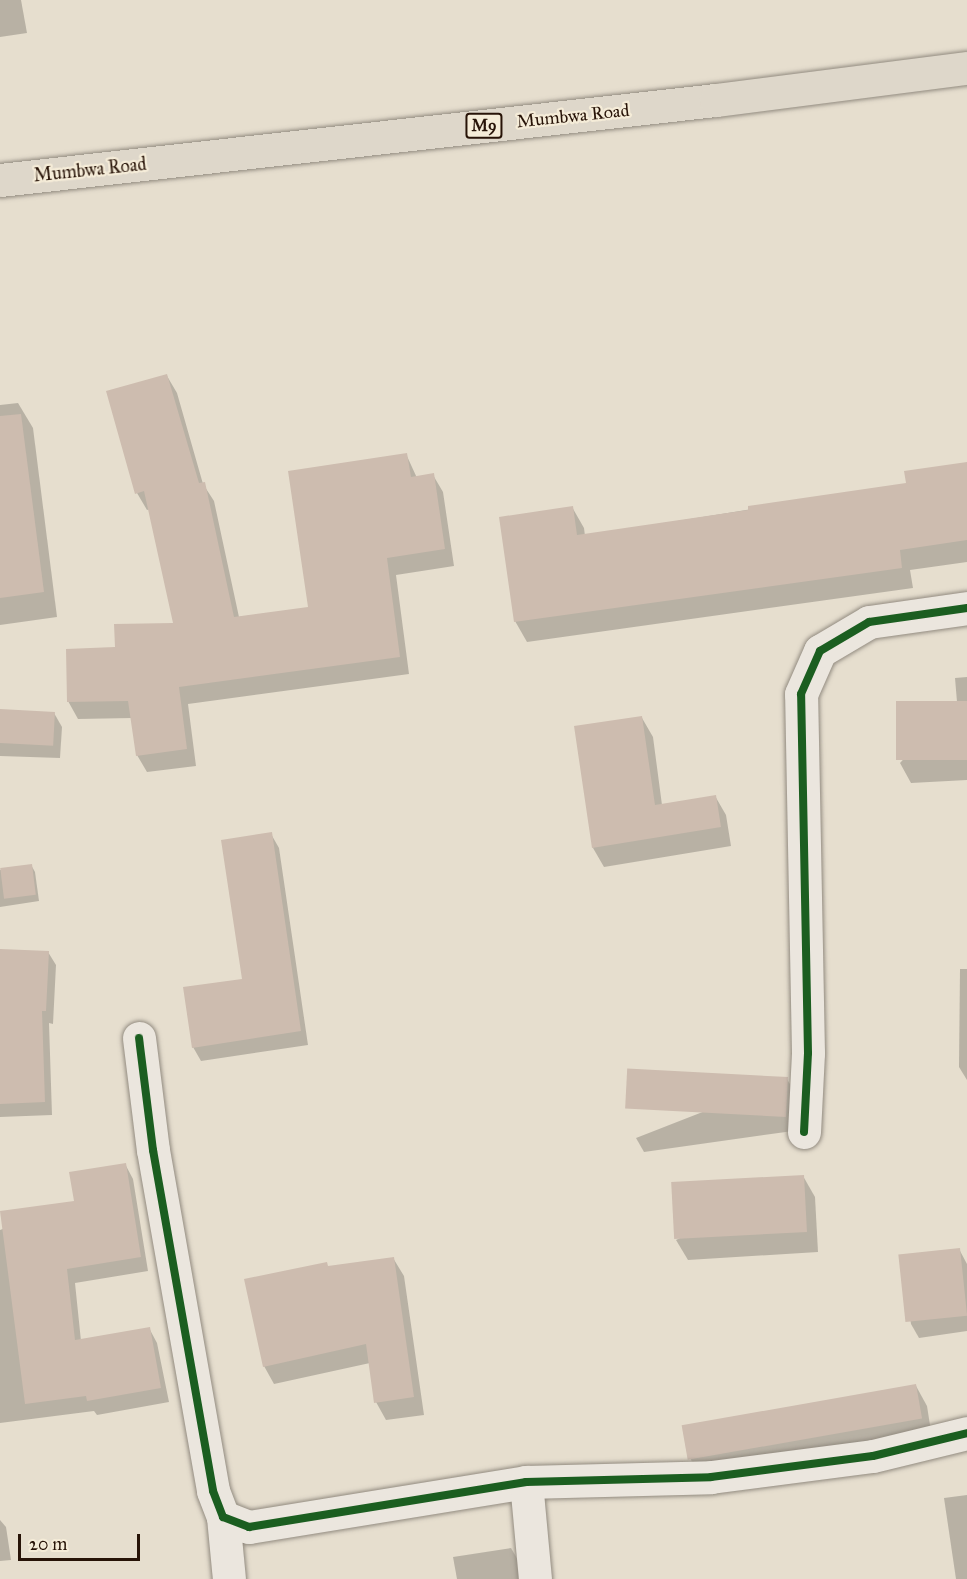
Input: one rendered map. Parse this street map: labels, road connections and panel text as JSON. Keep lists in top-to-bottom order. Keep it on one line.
{"streets":{"main road":["Mumbwa Road","M9"]},"scale_bar":"20 m"}
